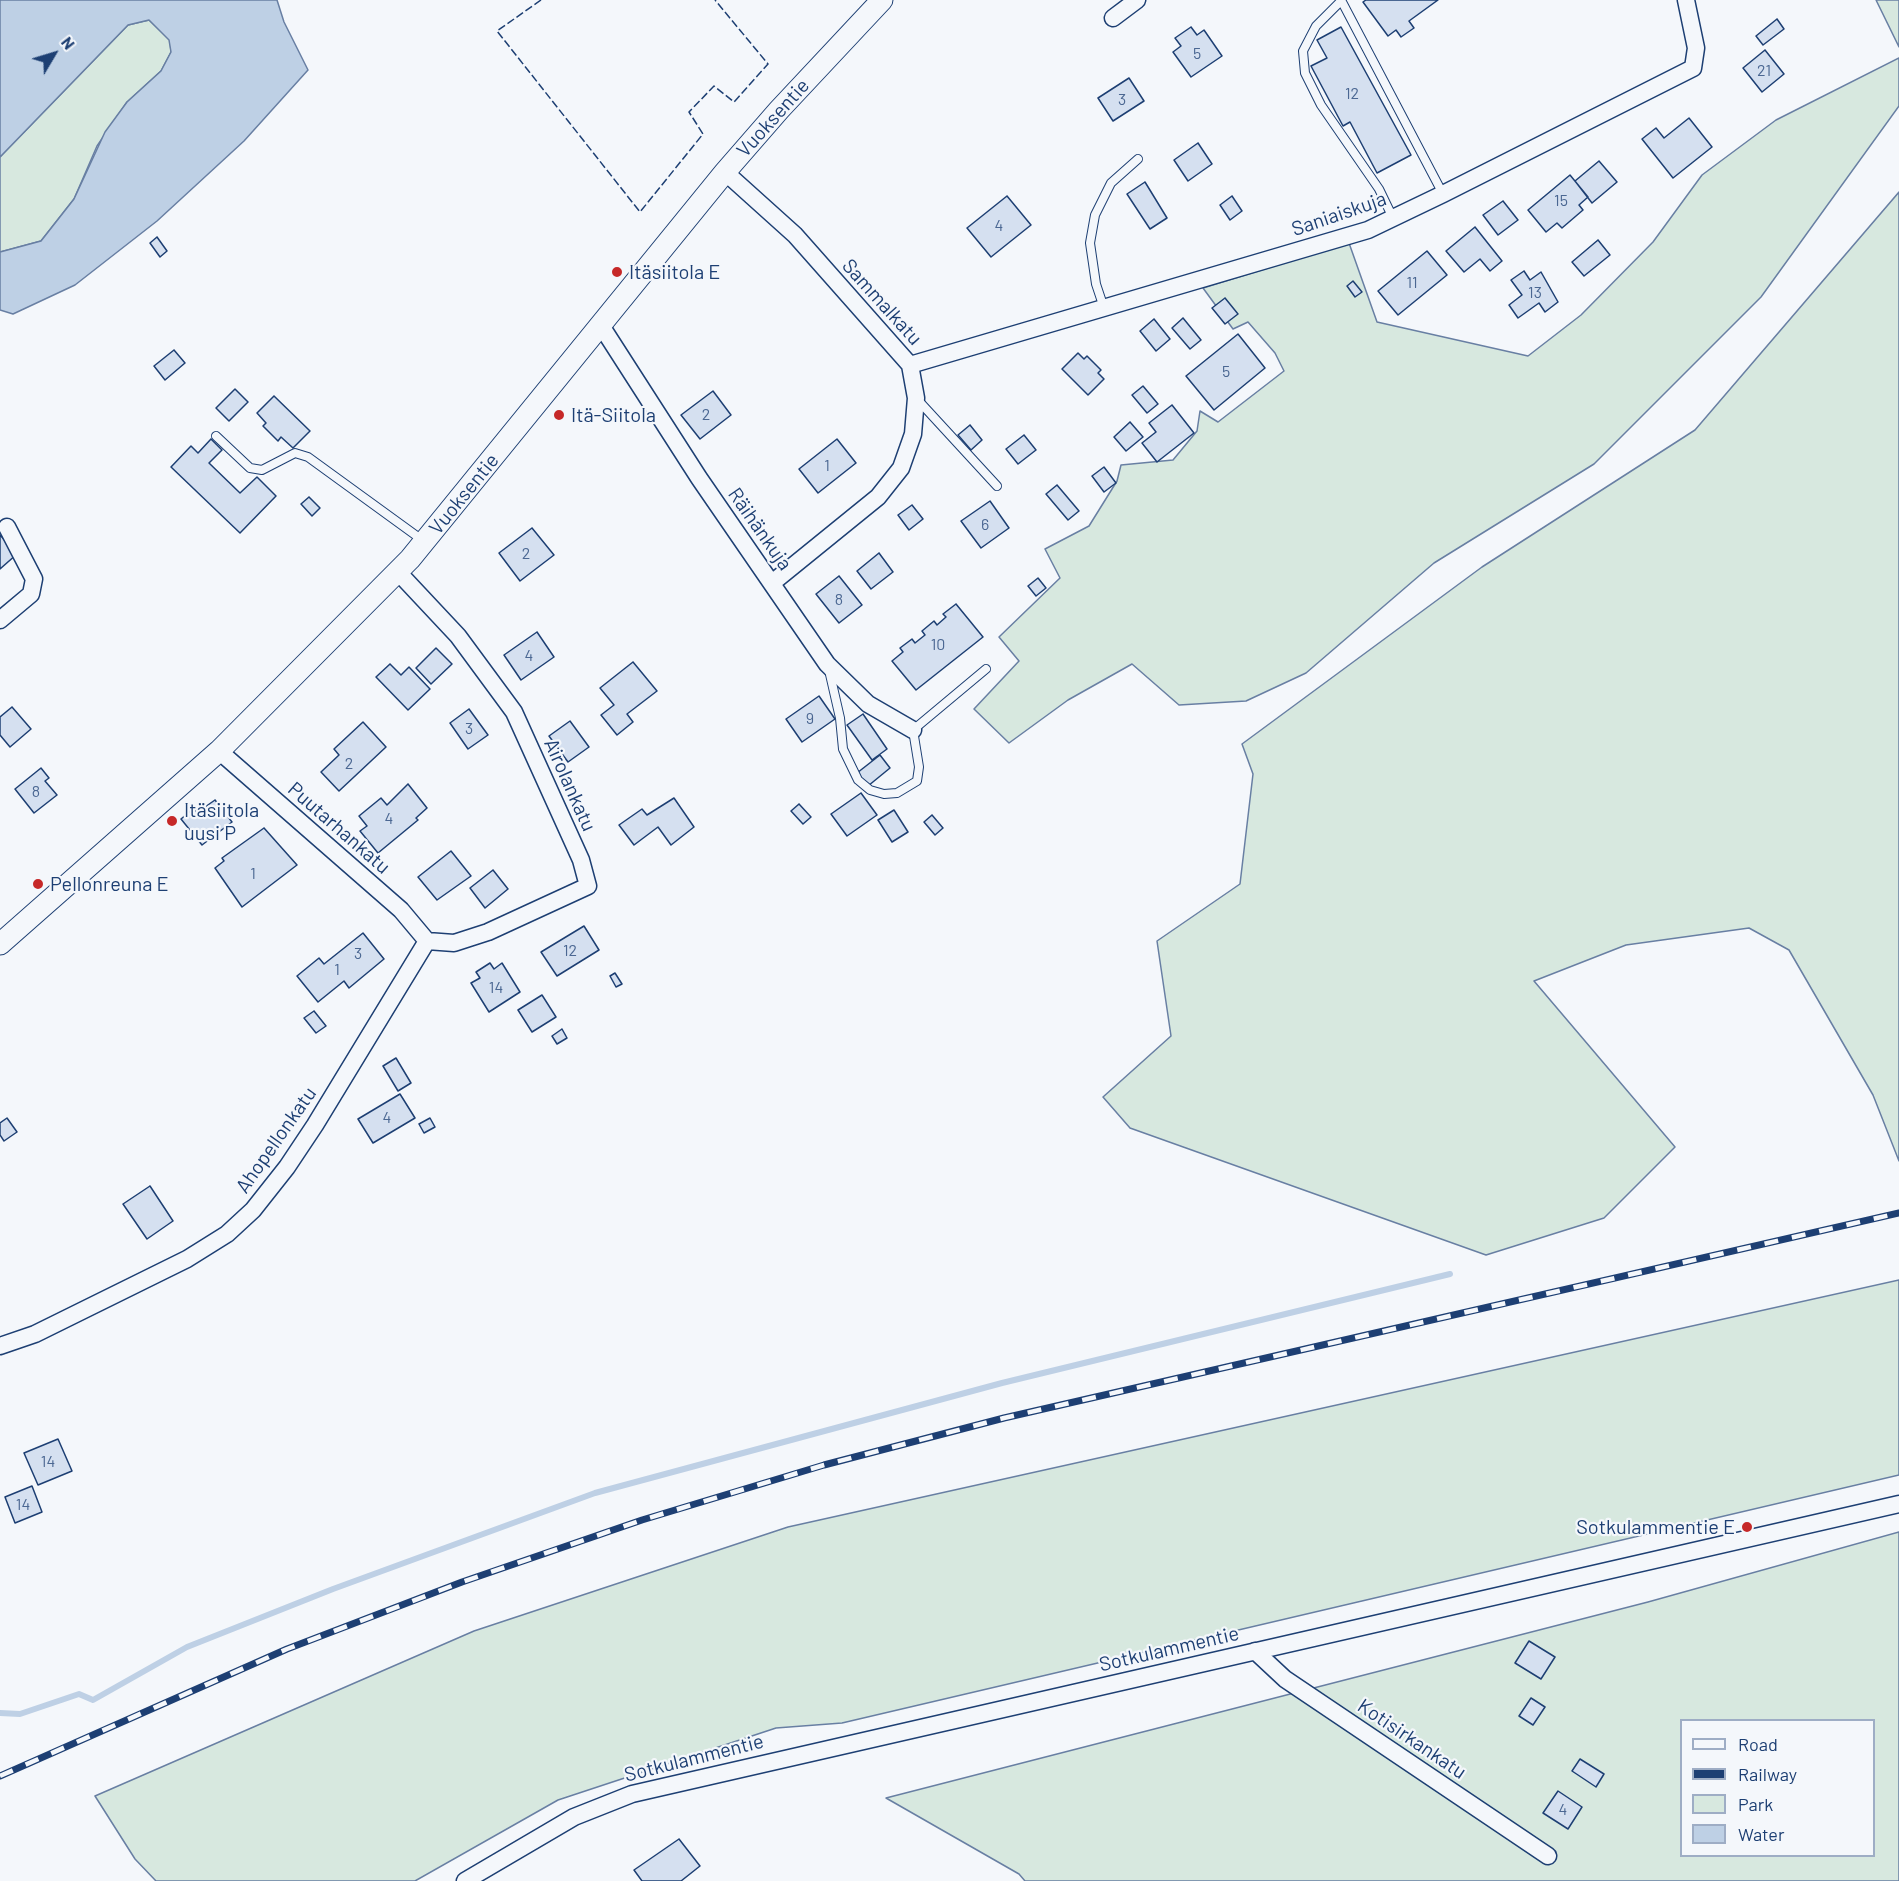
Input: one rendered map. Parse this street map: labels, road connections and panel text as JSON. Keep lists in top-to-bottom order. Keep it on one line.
{"streets":{"street":["Vuoksentie","Saniaiskuja","Sammalkatu","Räihänkuja","Airolankatu","Puutarhankatu","Ahopellonkatu","Sotkulammentie","Kotisirkankatu"]},"crossings":[["Vuoksentie","Sammalkatu"],["Vuoksentie","Räihänkuja"],["Vuoksentie","Airolankatu"],["Vuoksentie","Puutarhankatu"],["Saniaiskuja","Sammalkatu"],["Sammalkatu","Räihänkuja"],["Airolankatu","Puutarhankatu"],["Airolankatu","Ahopellonkatu"],["Puutarhankatu","Ahopellonkatu"],["Sotkulammentie","Kotisirkankatu"]],"places":["Itäsiitola E","Itä-Siitola","Itäsiitola uusi P","Pellonreuna E","Sotkulammentie E"],"house_numbers":["5","21","12","3","15","4","11","13","5","2","1","6","2","8","10","4","9","3","2","8","4","1","12","3","1","14","4","14","14","4"],"legend":["Road","Railway","Park","Water"],"north":"top right"}
